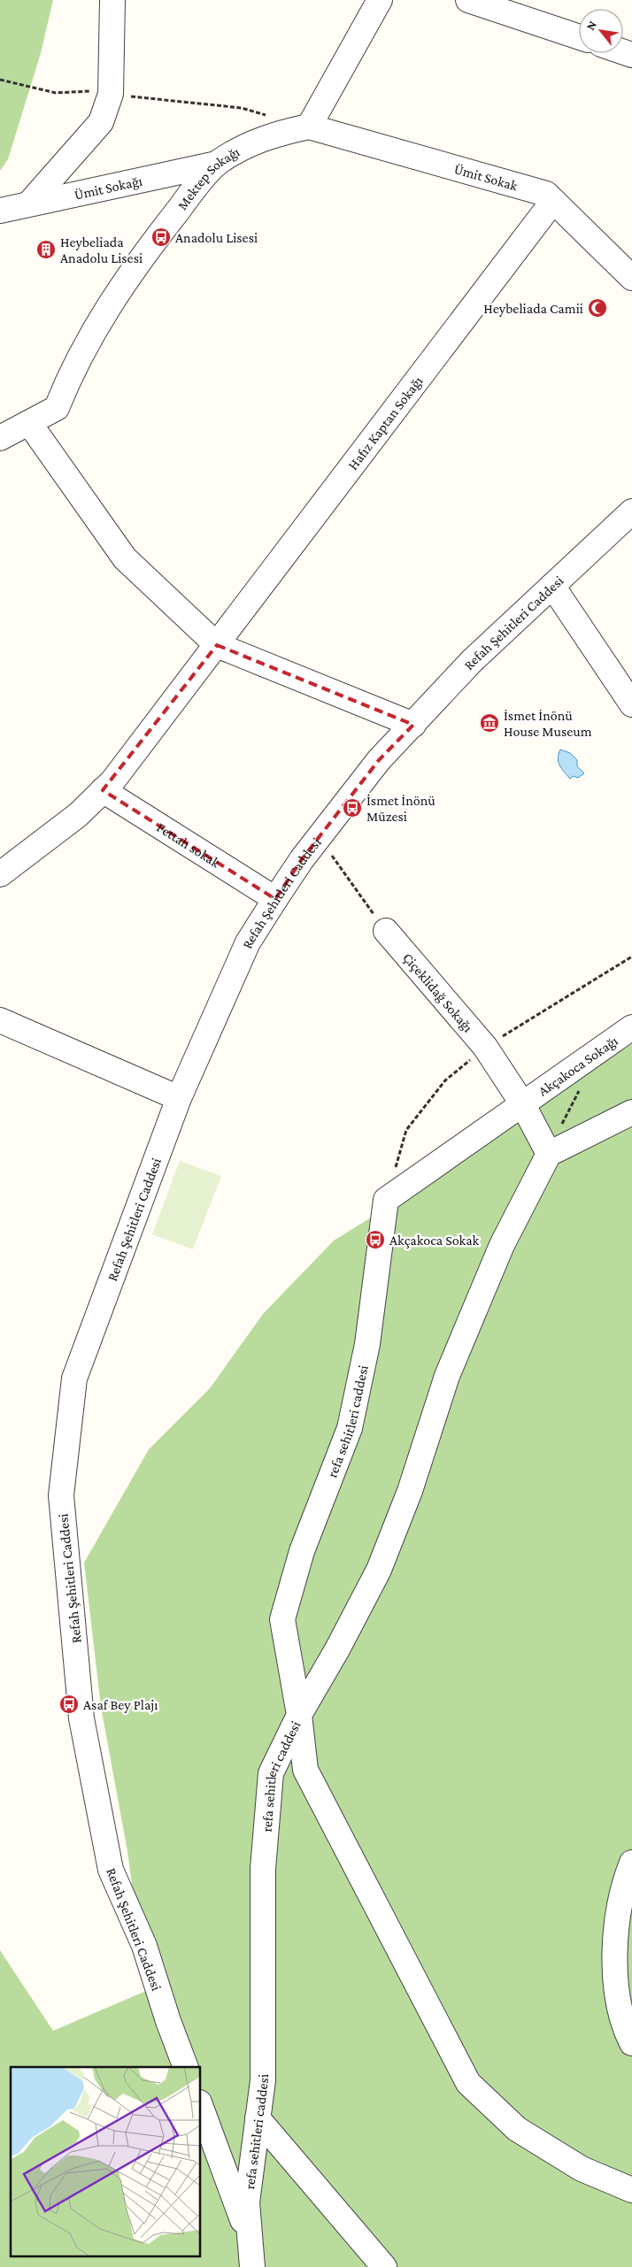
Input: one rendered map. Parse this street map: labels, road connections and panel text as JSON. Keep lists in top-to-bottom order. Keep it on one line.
{"streets":{"street":["Ümit Sokak","Mektep Sokağı","Ümit Sokağı","Hafız Kaptan Sokağı","Refah Şehitleri Caddesi","Fettah sokak","Çiçeklidağ Sokağı","Akçakoca Sokağı","refa sehitleri caddesi"]},"crossings":[["Ümit Sokak","Mektep Sokağı"],["Ümit Sokak","Hafız Kaptan Sokağı"],["Mektep Sokağı","Ümit Sokağı"],["Hafız Kaptan Sokağı","Fettah sokak"],["Refah Şehitleri Caddesi","Fettah sokak"],["Çiçeklidağ Sokağı","Akçakoca Sokağı"],["Akçakoca Sokağı","refa sehitleri caddesi"]],"places":{"bus stop":["Anadolu Lisesi","İsmet İnönü Müzesi","Akçakoca Sokak","Asaf Bey Plajı"],"building":["Heybeliada Anadolu Lisesi"],"mosque":["Heybeliada Camii"],"museum":["İsmet İnönü House Museum"]},"north":"top left"}
